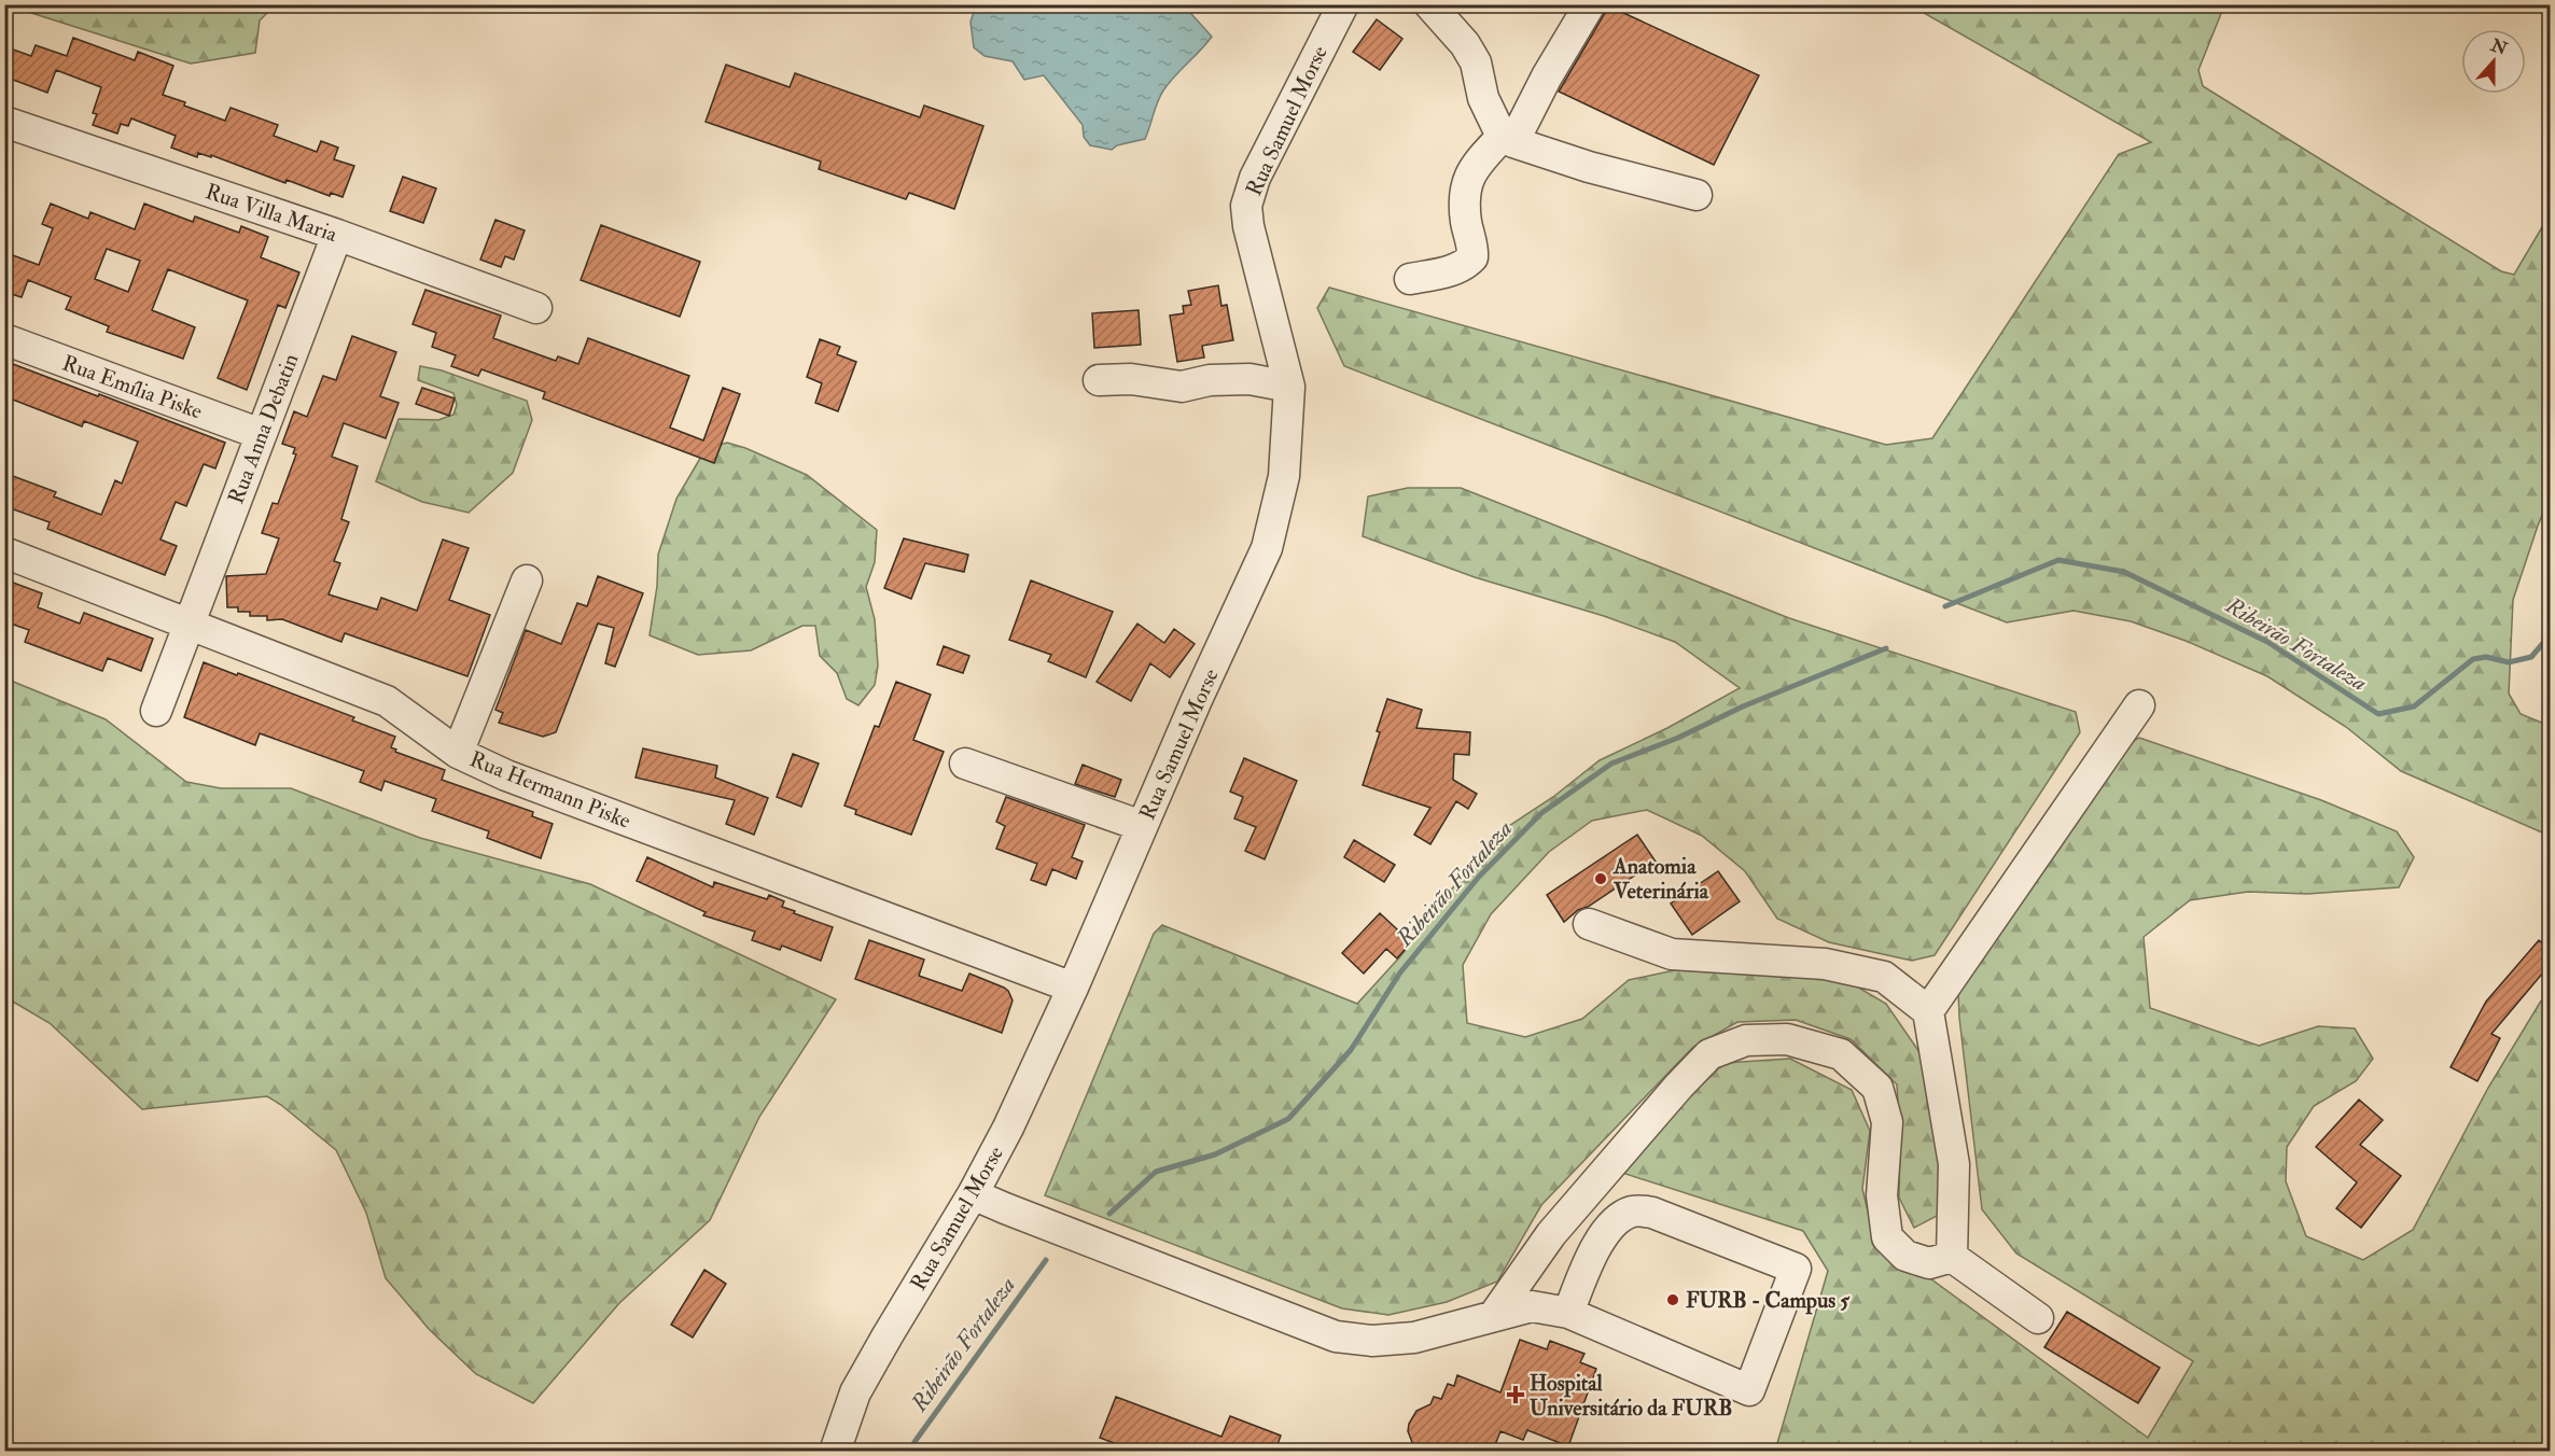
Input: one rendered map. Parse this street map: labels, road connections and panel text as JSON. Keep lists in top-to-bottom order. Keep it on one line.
{"streets":{"street":["Rua Samuel Morse","Rua Villa Maria","Rua Emília Piske","Rua Anna Debatin","Rua Hermann Piske"]},"crossings":[["Rua Samuel Morse","Rua Hermann Piske"],["Rua Villa Maria","Rua Anna Debatin"],["Rua Emília Piske","Rua Anna Debatin"],["Rua Anna Debatin","Rua Hermann Piske"]],"water":["Ribeirão Fortaleza"],"places":{"other":["Anatomia Veterinária","FURB - Campus 5"],"health":["Hospital Universitário da FURB"]},"north":"top"}
